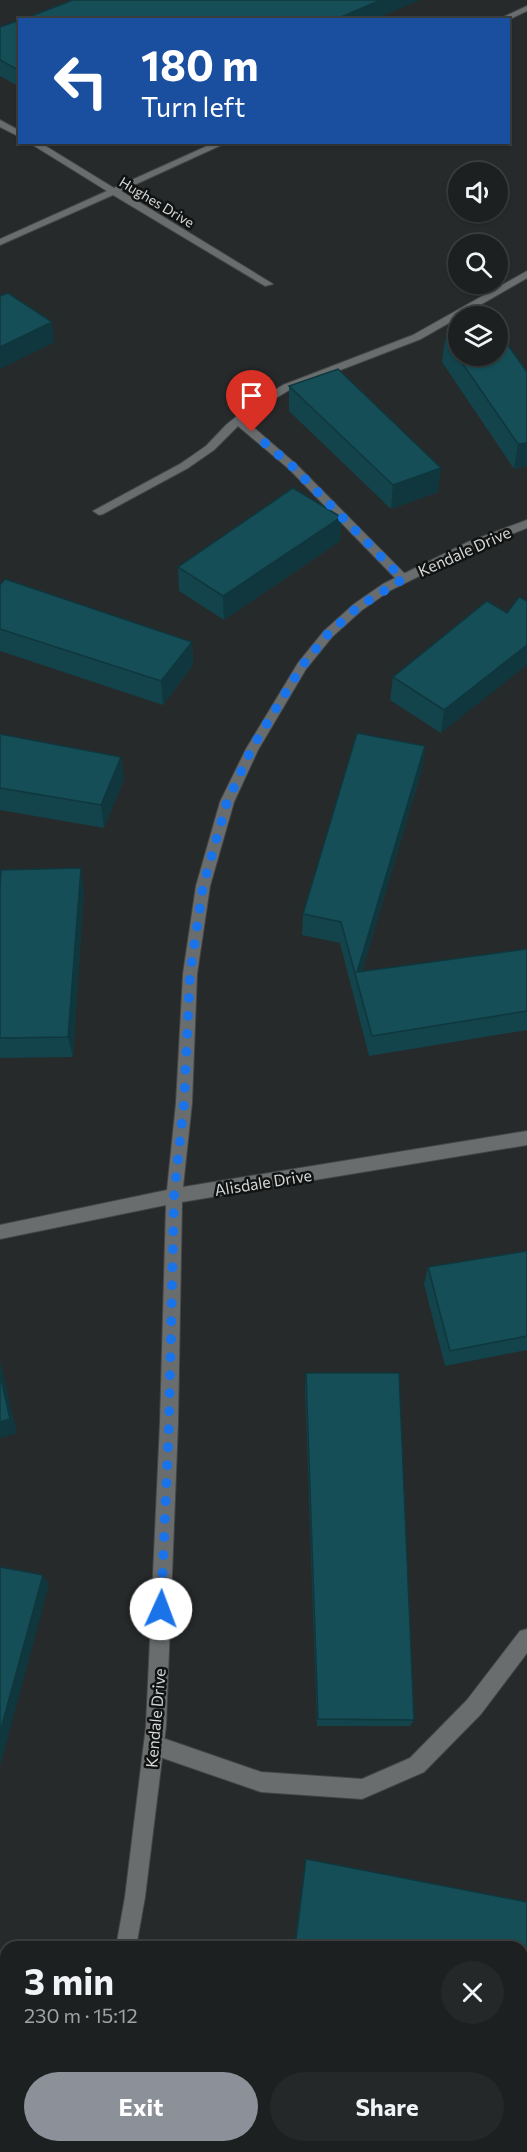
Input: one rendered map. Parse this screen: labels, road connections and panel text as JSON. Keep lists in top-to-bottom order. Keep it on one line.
{"streets":{"street":["Hughes Drive","Kendale Drive","Alisdale Drive"]},"crossings":[["Kendale Drive","Alisdale Drive"]],"page":{"turn":["180 m","Turn left"],"heading":["3 min","230 m · 15:12"],"buttons":["Exit","Share"]}}
